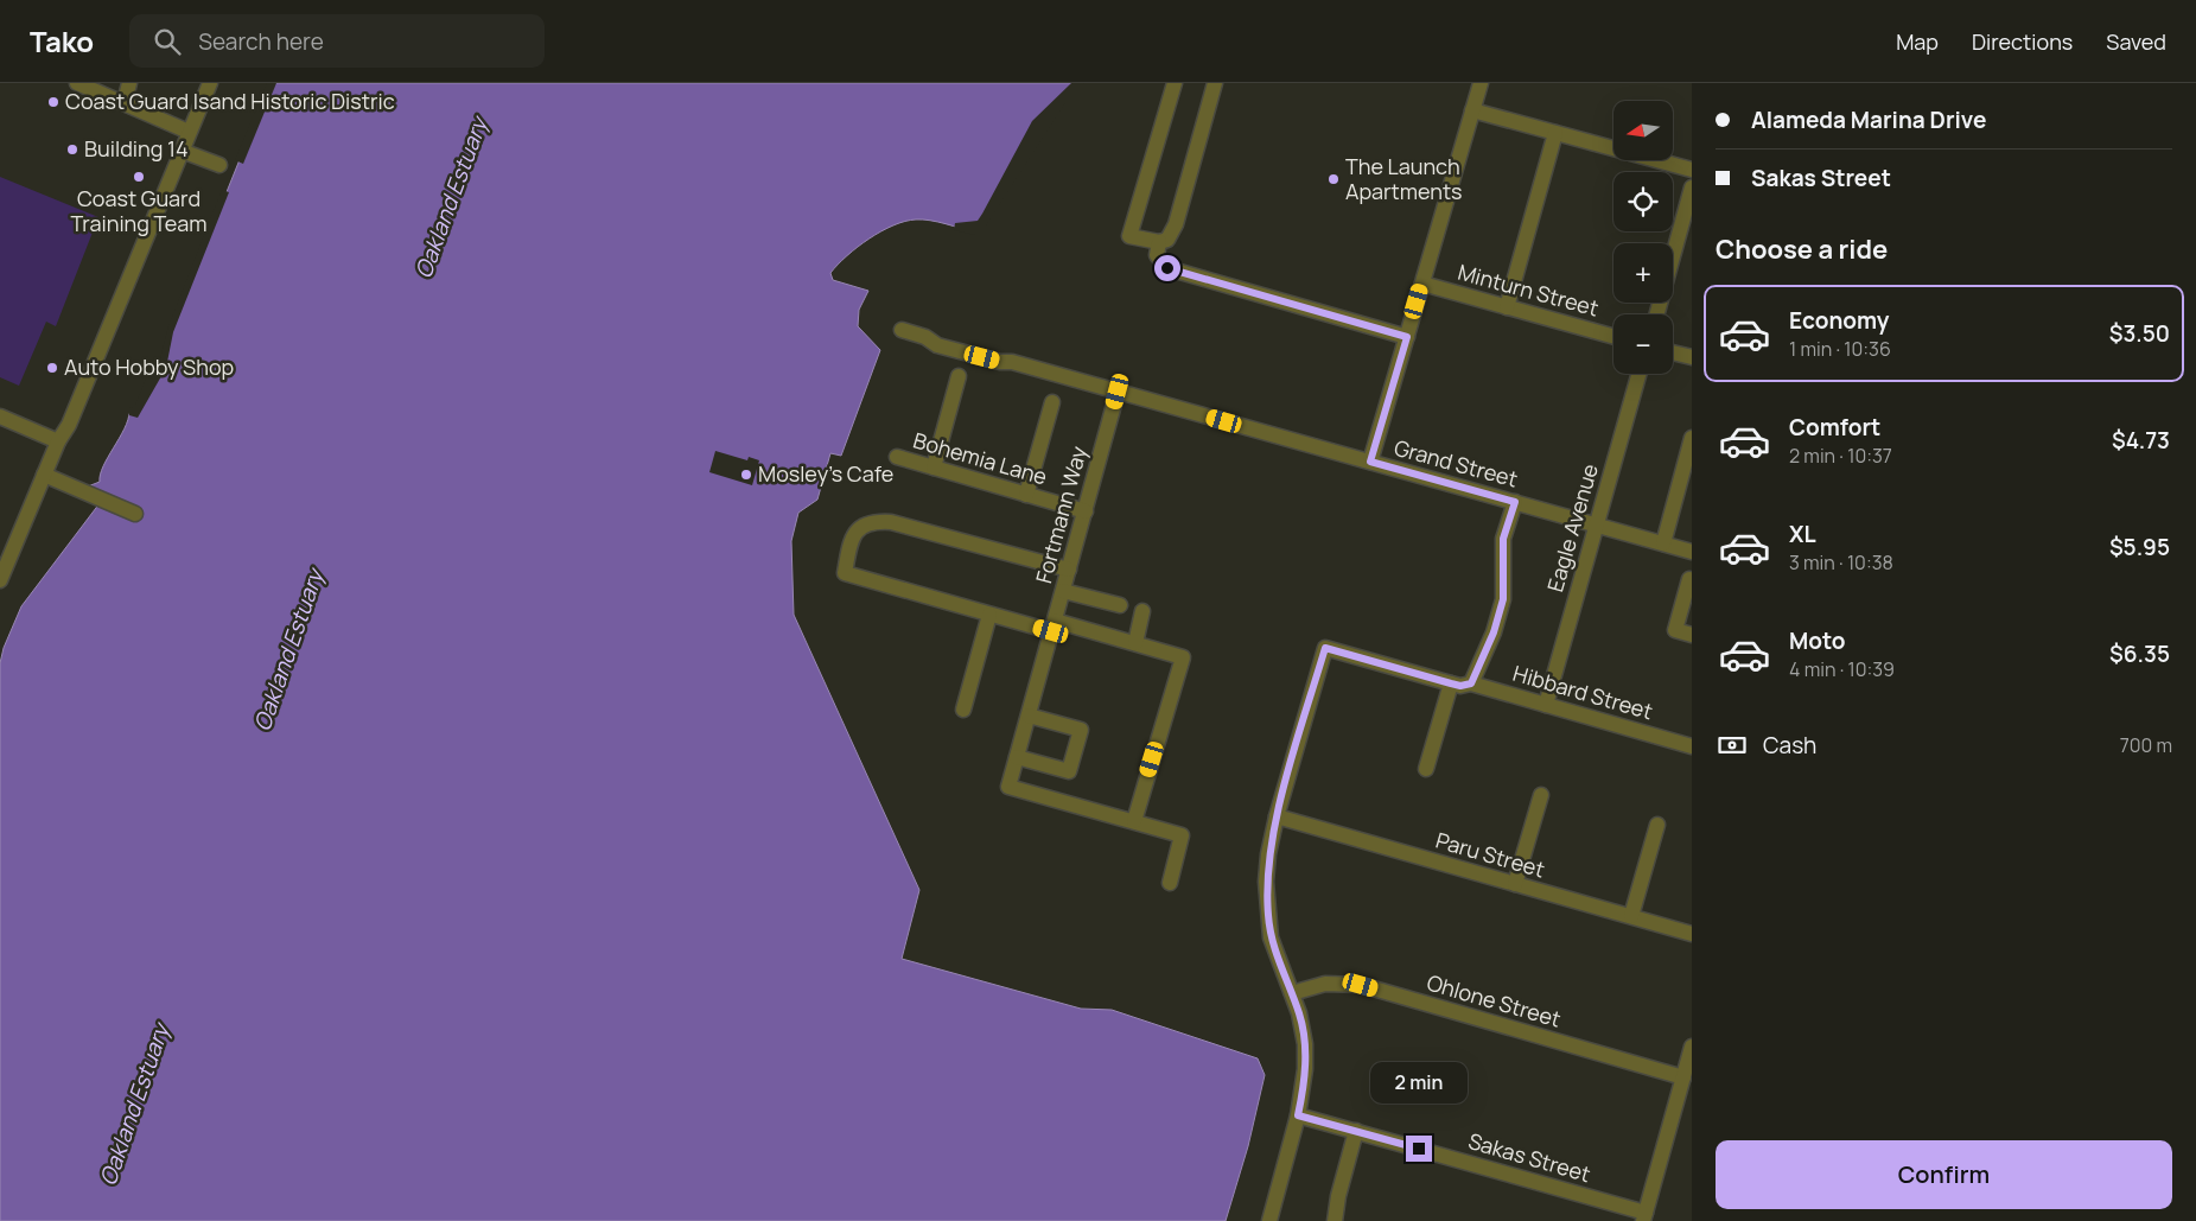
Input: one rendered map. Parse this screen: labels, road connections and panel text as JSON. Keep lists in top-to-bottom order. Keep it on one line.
{"streets":{"street":["Minturn Street","Bohemia Lane","Grand Street","Fortmann Way","Eagle Avenue","Hibbard Street","Paru Street","Ohlone Street","Sakas Street"]},"crossings":[["Bohemia Lane","Fortmann Way"],["Grand Street","Fortmann Way"],["Grand Street","Eagle Avenue"],["Eagle Avenue","Hibbard Street"],["Hibbard Street","Paru Street"]],"water":["Oakland Estuary"],"places":["Coast Guard Isand Historic Distric","Building 14","Coast Guard Training Team","The Launch Apartments","Auto Hobby Shop","Mosley's Cafe"],"north":"left","page":{"header":"Tako","search":"Search here","nav":["Map","Directions","Saved"],"banner":["Alameda Marina Drive","Sakas Street"],"map_buttons":["+","−"],"heading":"Choose a ride","list":[{"name":"Economy","note":"1 min · 10:36","value":"$3.50"},{"name":"Comfort","note":"2 min · 10:37","value":"$4.73"},{"name":"XL","note":"3 min · 10:38","value":"$5.95"},{"name":"Moto","note":"4 min · 10:39","value":"$6.35"}],"pay":["Cash","700 m"],"bubble":"2 min","buttons":"Confirm"}}
